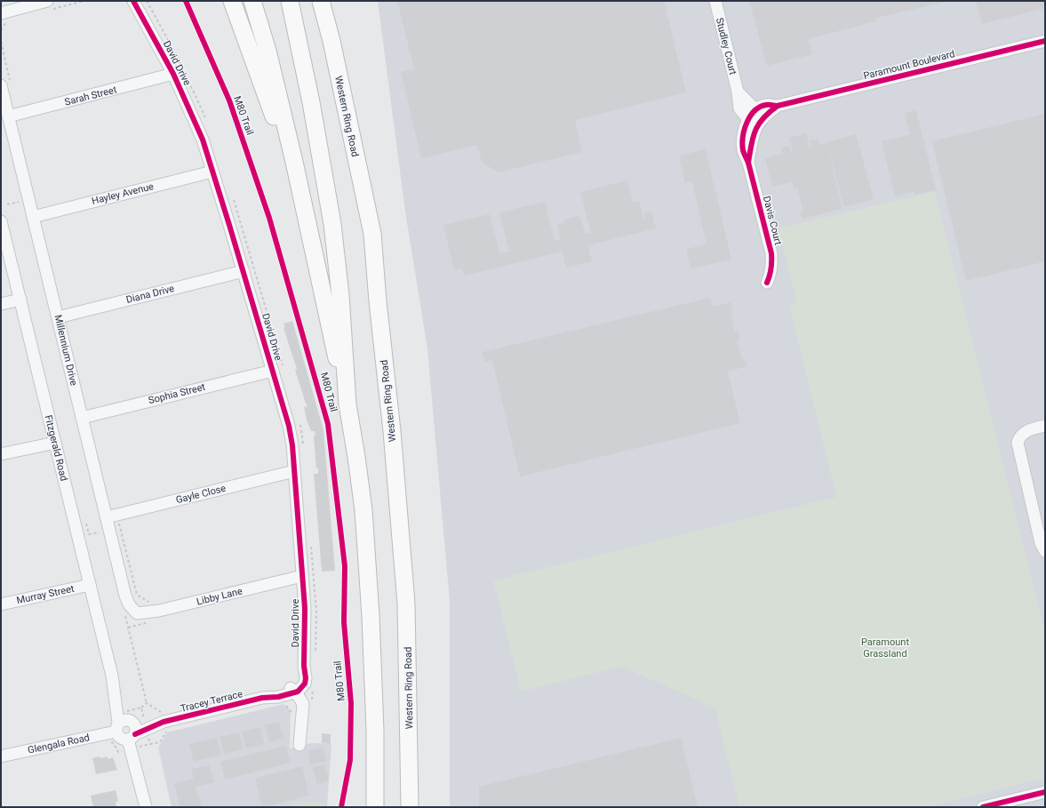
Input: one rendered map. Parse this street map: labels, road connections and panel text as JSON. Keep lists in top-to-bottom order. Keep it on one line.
{"streets":{"highway":["Western Ring Road"],"street":["Studley Court","David Drive","Paramount Boulevard","Sarah Street","Hayley Avenue","Davis Court","Diana Drive","Millennium Drive","Sophia Street","Fitzgerald Road","Gayle Close","Murray Street","Libby Lane","Tracey Terrace","Glengala Road"],"cycle path":["M80 Trail"]},"crossings":[["Studley Court","Paramount Boulevard"],["Studley Court","Davis Court"],["David Drive","Sarah Street"],["David Drive","Hayley Avenue"],["David Drive","Diana Drive"],["David Drive","Sophia Street"],["David Drive","Gayle Close"],["David Drive","Libby Lane"],["David Drive","Tracey Terrace"],["Paramount Boulevard","Davis Court"],["Sarah Street","Millennium Drive"],["Hayley Avenue","Millennium Drive"],["Diana Drive","Millennium Drive"],["Millennium Drive","Sophia Street"],["Millennium Drive","Gayle Close"],["Millennium Drive","Libby Lane"],["Fitzgerald Road","Murray Street"],["Fitzgerald Road","Tracey Terrace"],["Fitzgerald Road","Glengala Road"],["Tracey Terrace","Glengala Road"]],"parks":["Paramount Grassland"]}
